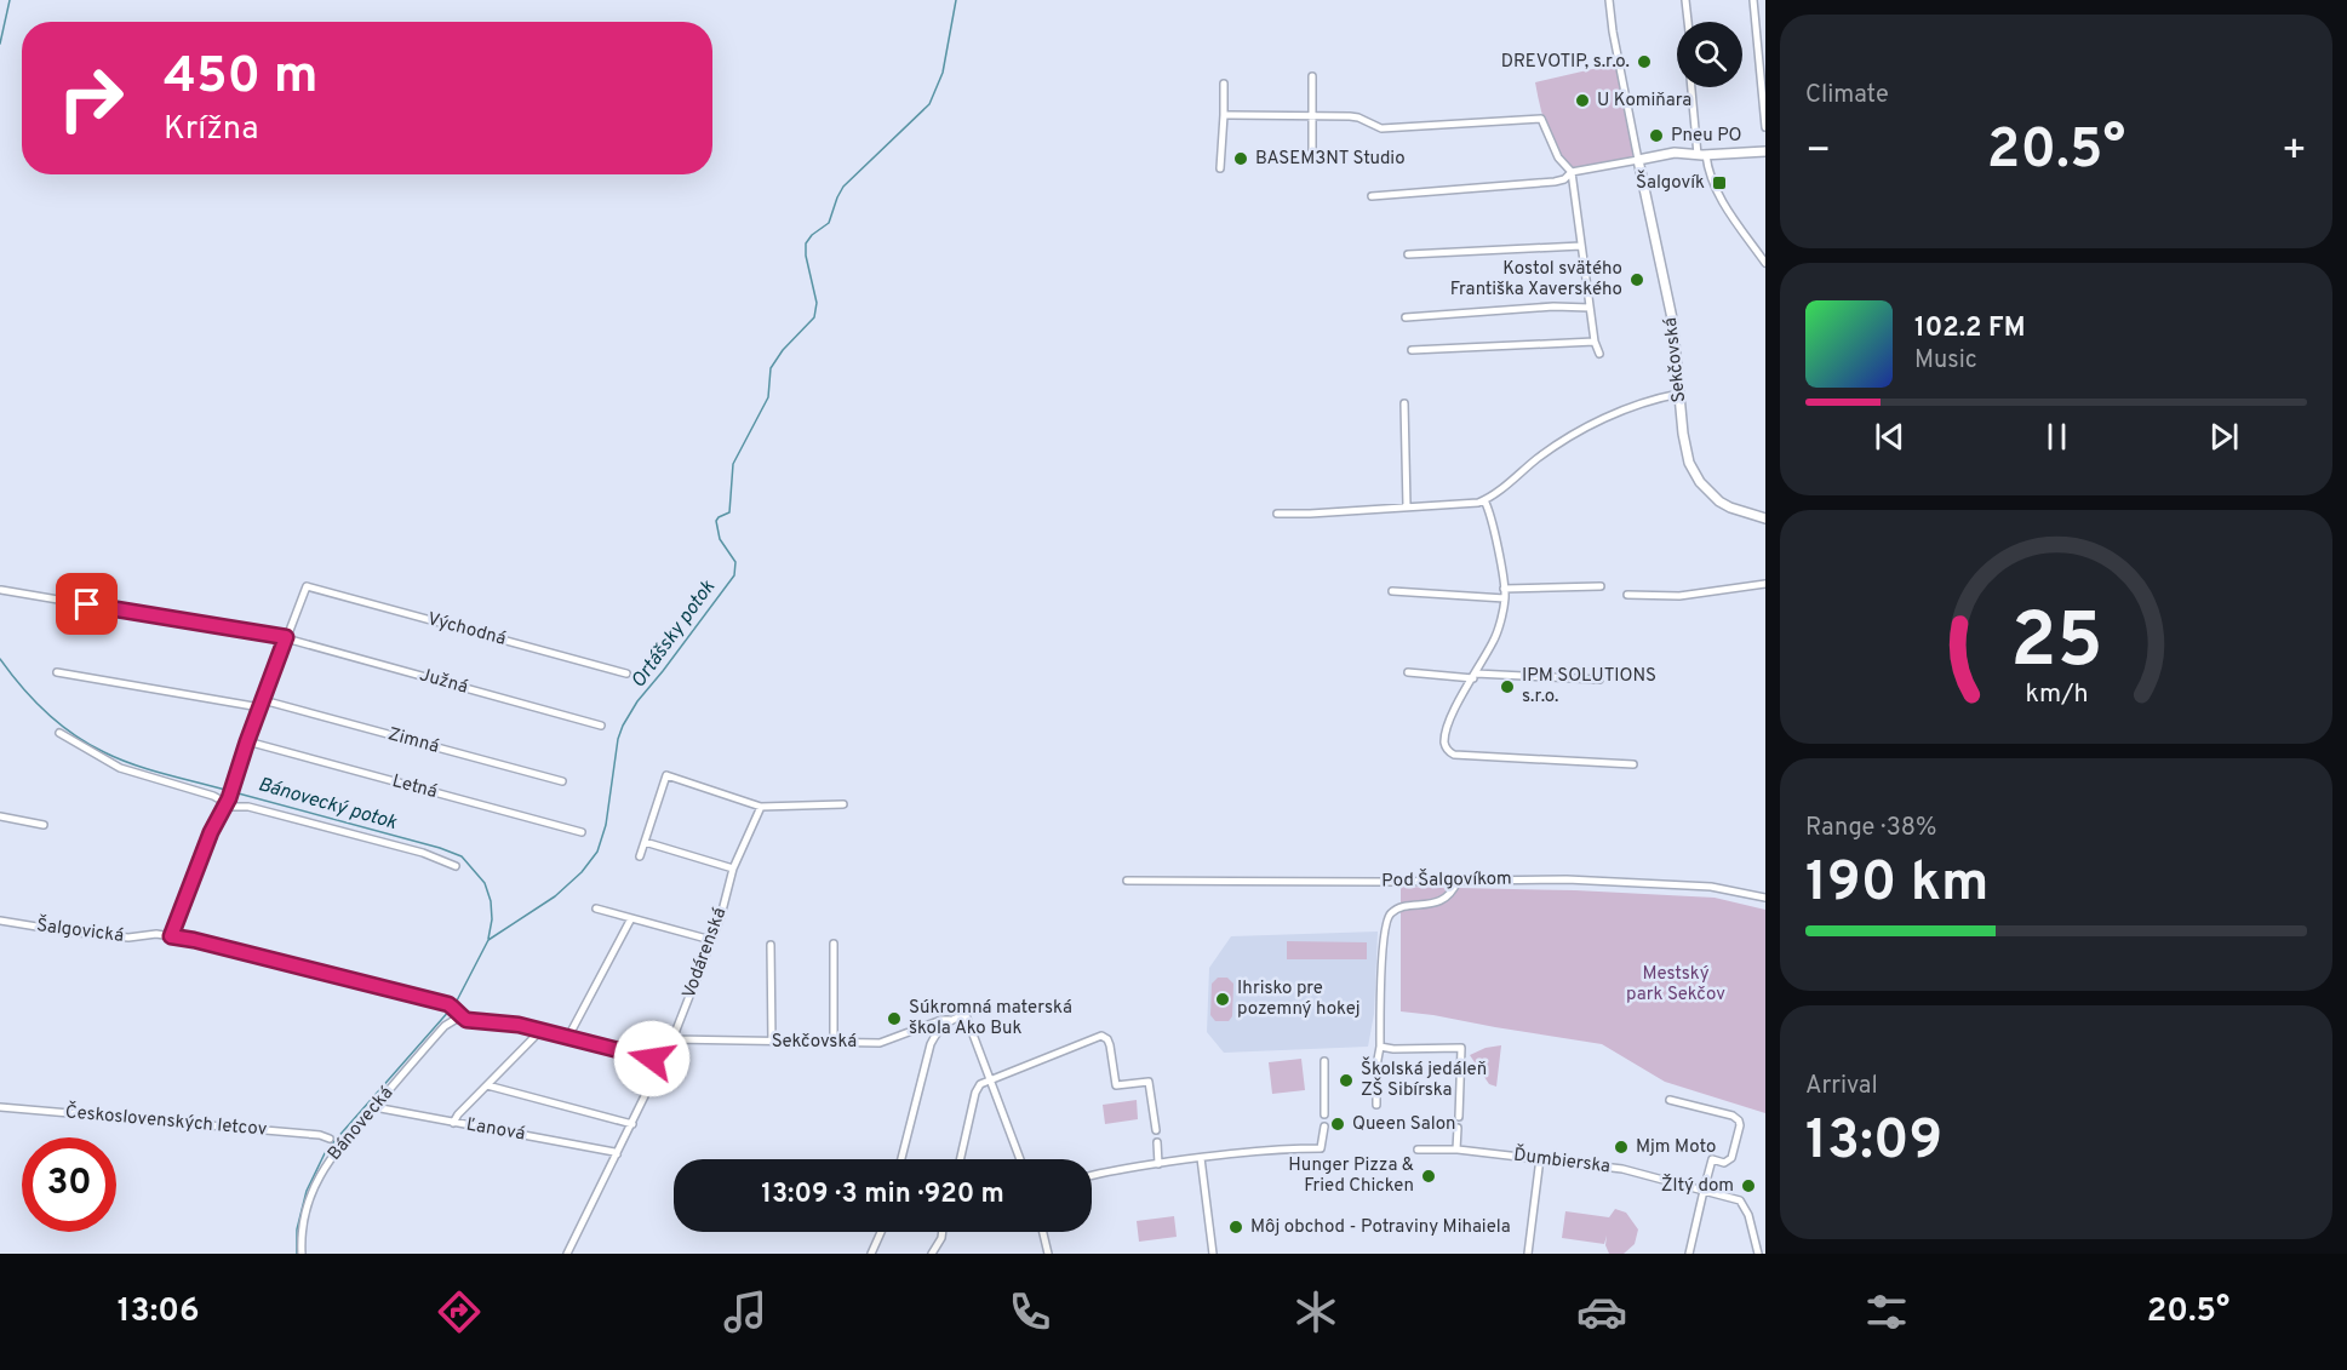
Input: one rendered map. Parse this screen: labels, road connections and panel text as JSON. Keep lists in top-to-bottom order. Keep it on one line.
{"streets":{"street":["Sekčovská","Východná","Južná","Zimná","Letná","Pod Šalgovíkom","Šalgovická","Vodárenská","Československých letcov","Bánovecká","Ľanová","Ďumbierska"]},"crossings":[["Sekčovská","Vodárenská"],["Východná","Južná"],["Šalgovická","Vodárenská"],["Šalgovická","Bánovecká"],["Vodárenská","Ľanová"],["Bánovecká","Ľanová"]],"water":["Ortášsky potok","Bánovecký potok"],"parks":["Mestský park Sekčov"],"places":{"other":["DREVOTIP, s.r.o.","U Komiňara","Pneu PO","BASEM3NT Studio","Kostol svätého Františka Xaverského","IPM SOLUTIONS s.r.o.","Ihrisko pre pozemný hokej","Súkromná materská škola Ako Buk","Školská jedáleň ZŠ Sibírska","Queen Salon","Mjm Moto","Hunger Pizza & Fried Chicken","Žltý dom","Môj obchod - Potraviny Mihaiela"],"transit":["Šalgovík"]},"page":{"tile":["Climate",["Range · 38%","190 km"],["Arrival","13:09"]],"turn":["450 m","Krížna"],"heat":["−","20.5°","+"],"song":["102.2 FM","Music"],"limit":"30","trip":"13:09 · 3 min · 920 m","tabs":["13:06","20.5°"],"gauge":["25","km/h"]}}
